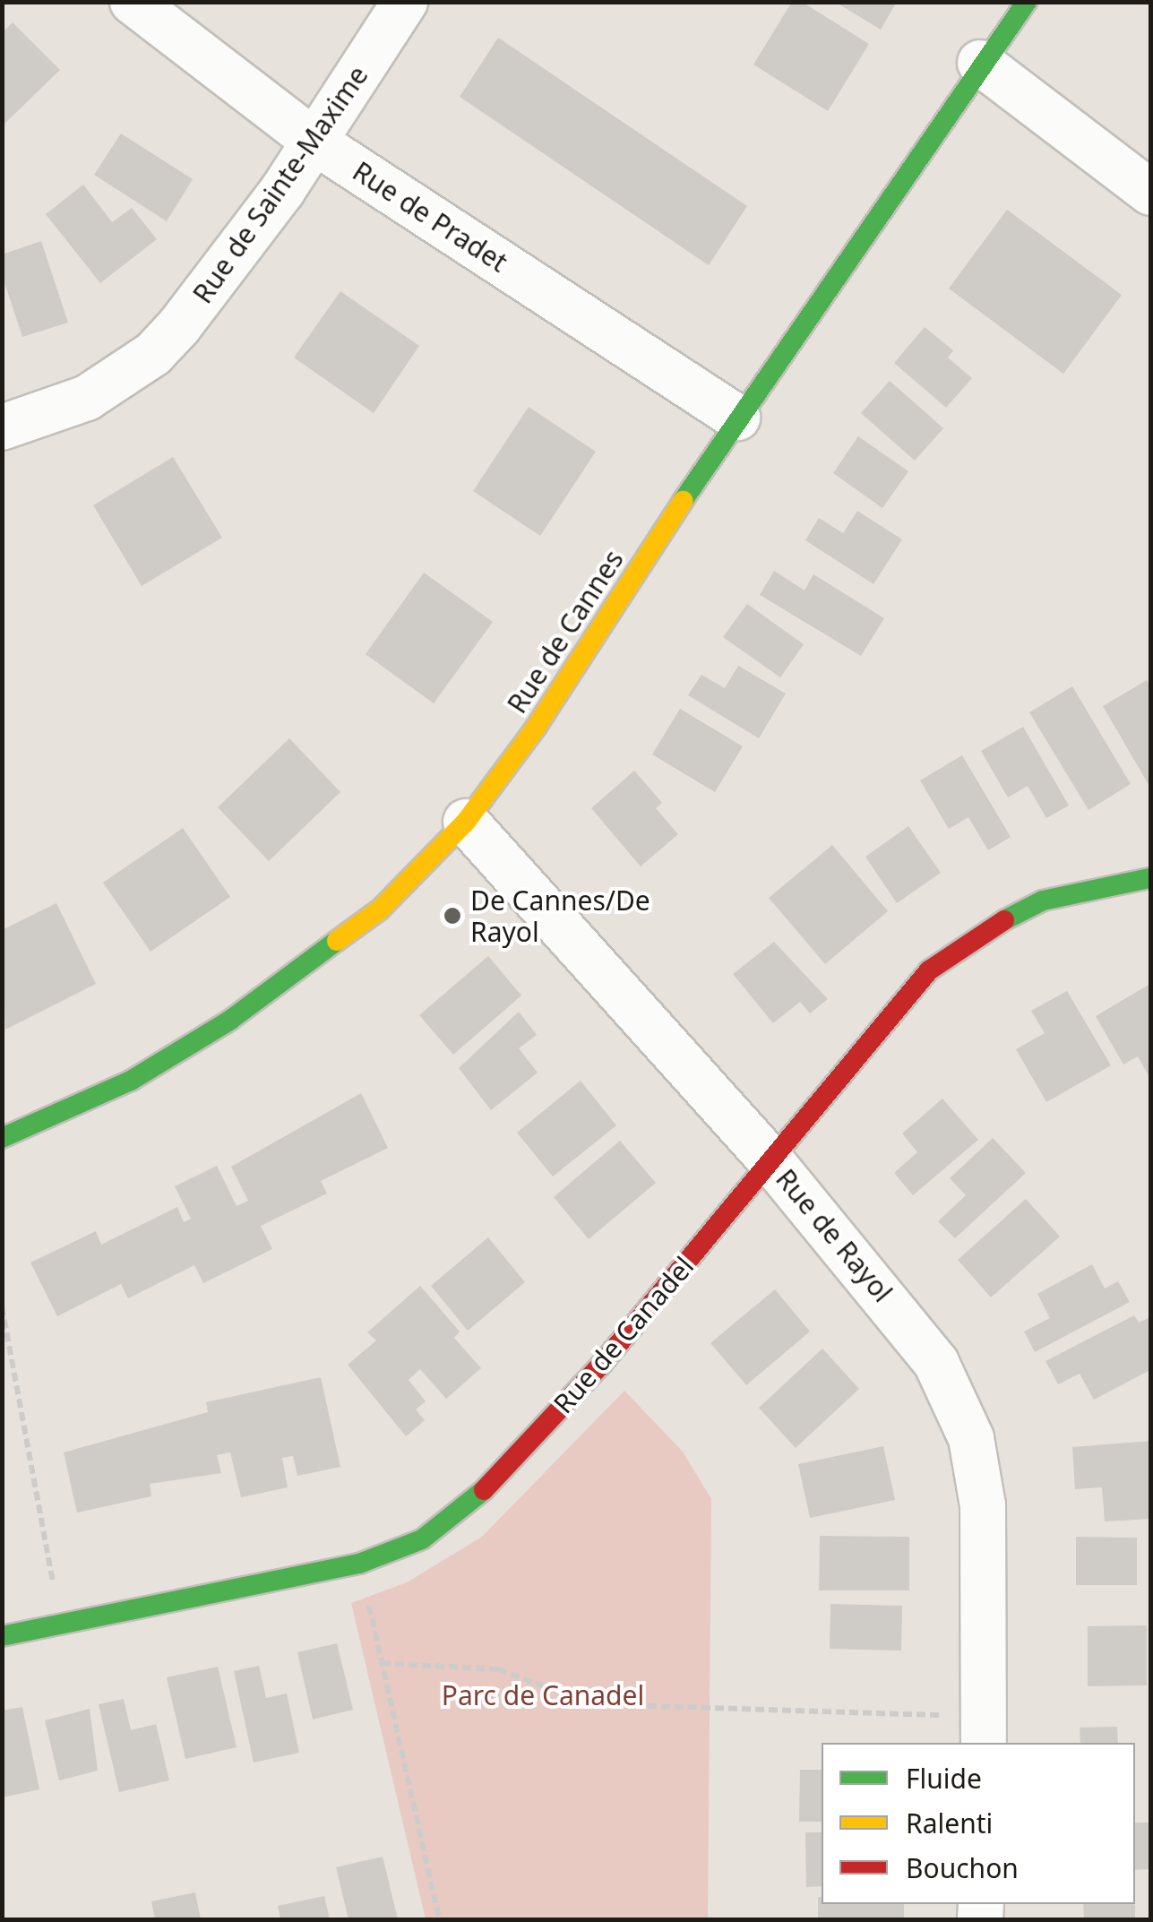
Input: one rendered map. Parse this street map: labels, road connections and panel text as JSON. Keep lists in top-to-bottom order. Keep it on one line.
{"streets":{"street":["Rue de Sainte-Maxime","Rue de Pradet","Rue de Cannes","Rue de Rayol","Rue de Canadel"]},"crossings":[["Rue de Sainte-Maxime","Rue de Pradet"],["Rue de Pradet","Rue de Cannes"],["Rue de Cannes","Rue de Rayol"],["Rue de Rayol","Rue de Canadel"]],"parks":["Parc de Canadel"],"places":["De Cannes/De Rayol"],"legend":["Fluide","Ralenti","Bouchon"]}
